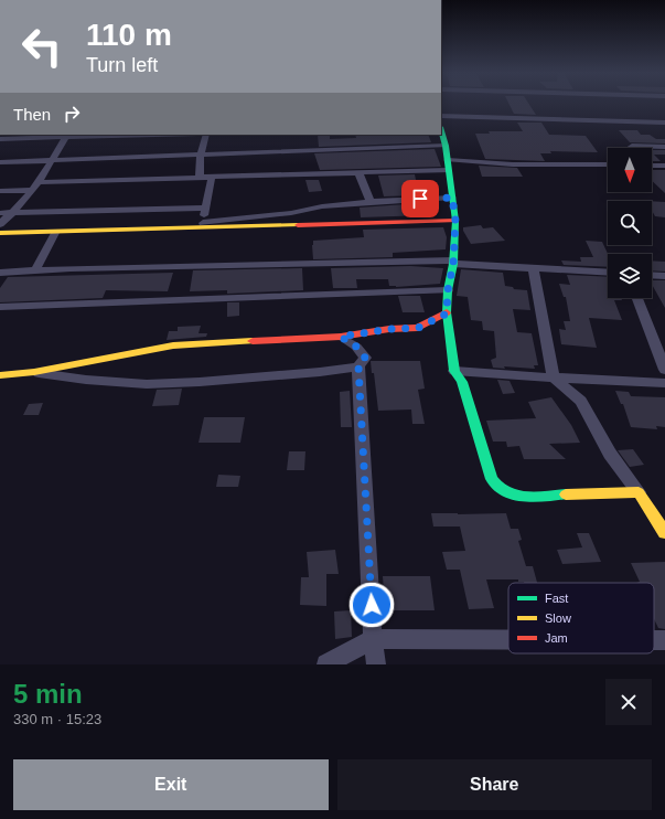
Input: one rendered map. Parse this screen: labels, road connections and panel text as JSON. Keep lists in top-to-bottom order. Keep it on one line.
{"legend":["Fast","Slow","Jam"],"north":"bottom","page":{"turn":["110 m","Turn left"],"then":"Then","heading":["5 min","330 m · 15:23"],"buttons":["Exit","Share"]}}
